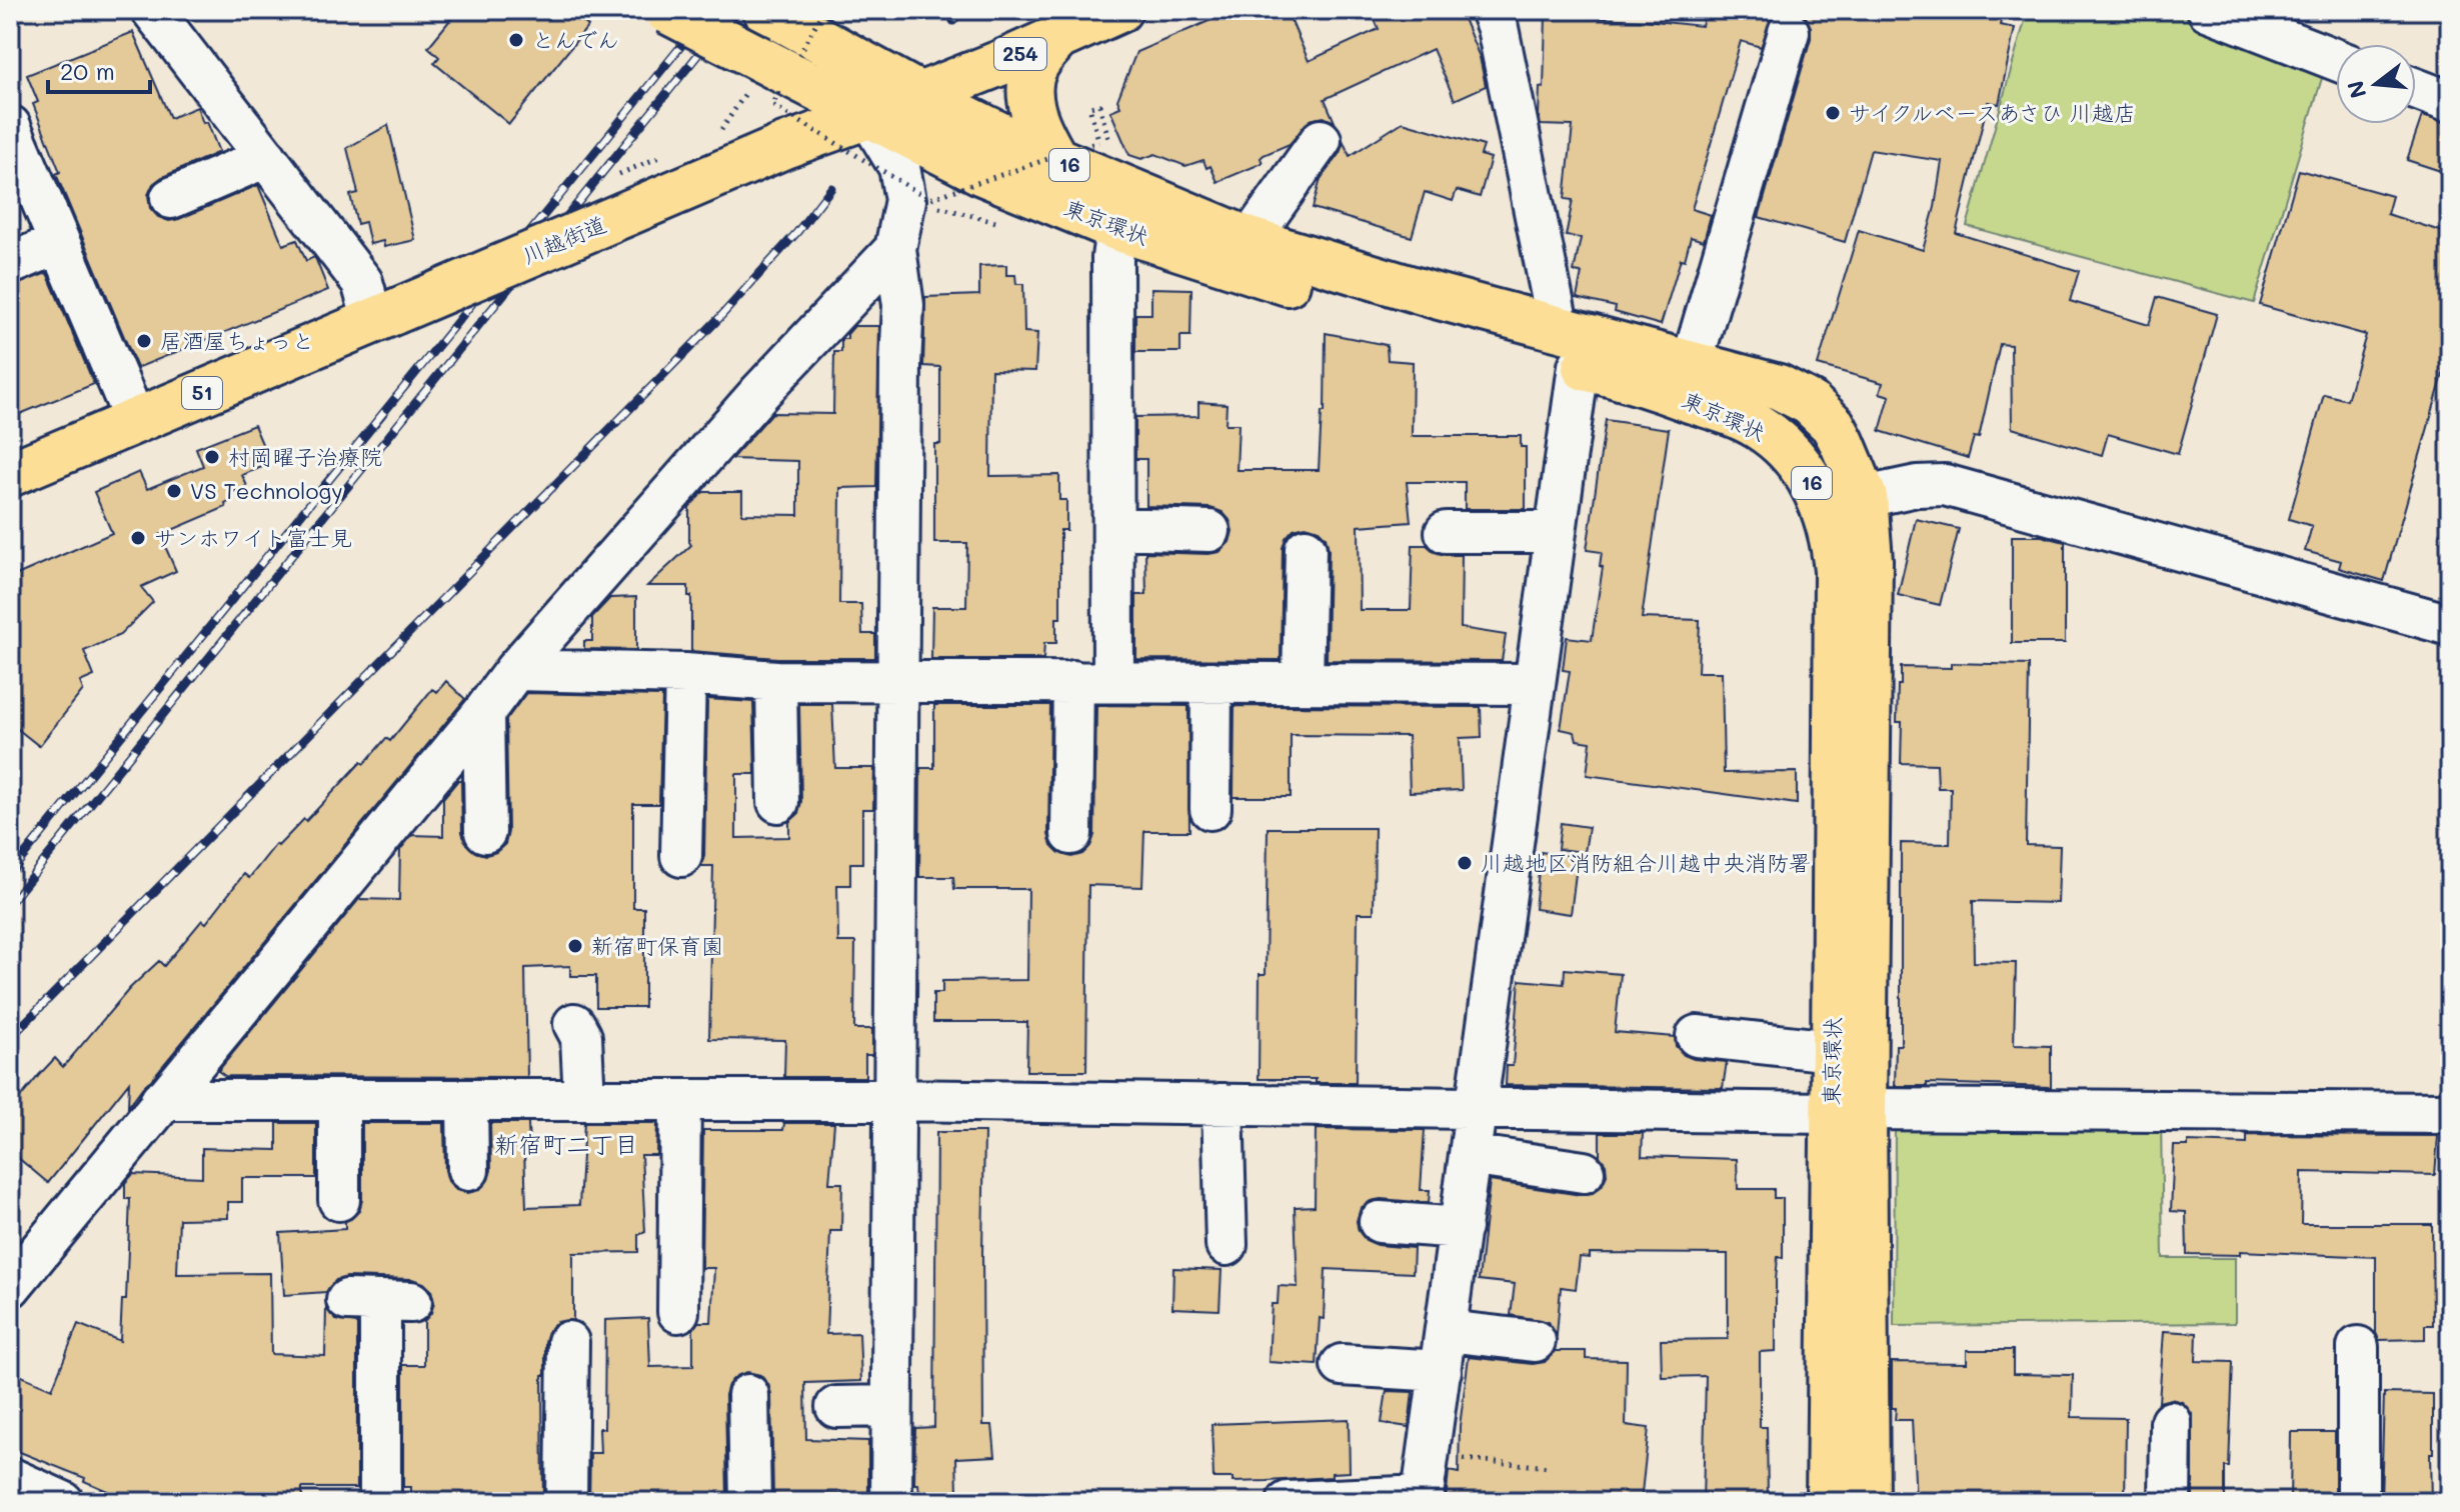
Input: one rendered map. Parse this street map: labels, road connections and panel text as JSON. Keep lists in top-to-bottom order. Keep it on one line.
{"streets":{"main road":["254","16","東京環状","川越街道","51"]},"crossings":[["東京環状","川越街道"]],"districts":["新宿町二丁目"],"places":["とんでん","サイクルベースあさひ 川越店","居酒屋ちょっと","村岡曜子治療院","VS Technology","サンホワイト富士見","川越地区消防組合川越中央消防署","新宿町保育園"],"scale_bar":"20 m","north":"left"}
